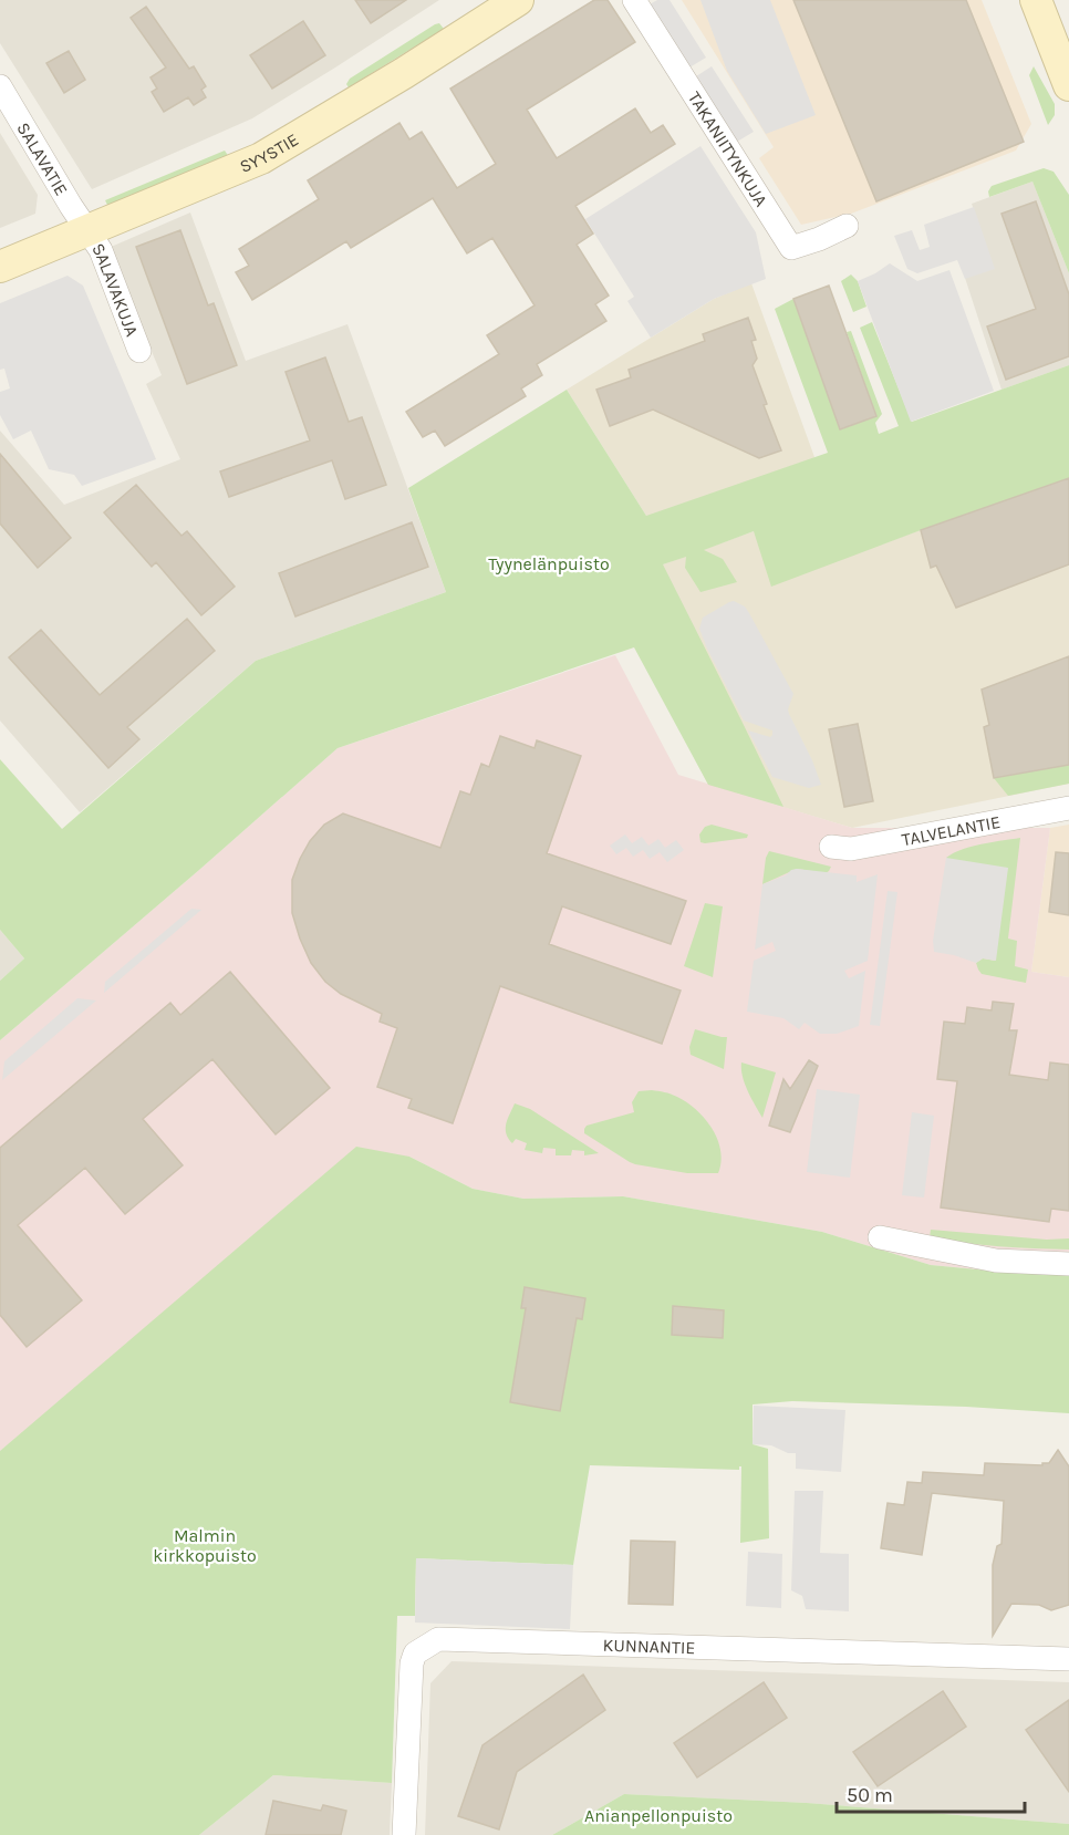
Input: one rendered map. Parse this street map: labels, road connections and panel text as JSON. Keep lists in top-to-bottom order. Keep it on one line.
{"streets":{"street":["TAKANIITYNKUJA","SYYSTIE","SALAVATIE","SALAVAKUJA","TALVELANTIE","KUNNANTIE"]},"crossings":[["SYYSTIE","SALAVATIE"],["SYYSTIE","SALAVAKUJA"],["SALAVATIE","SALAVAKUJA"]],"parks":["Tyynelänpuisto","Malmin kirkkopuisto","Anianpellonpuisto"],"scale_bar":"50 m"}
